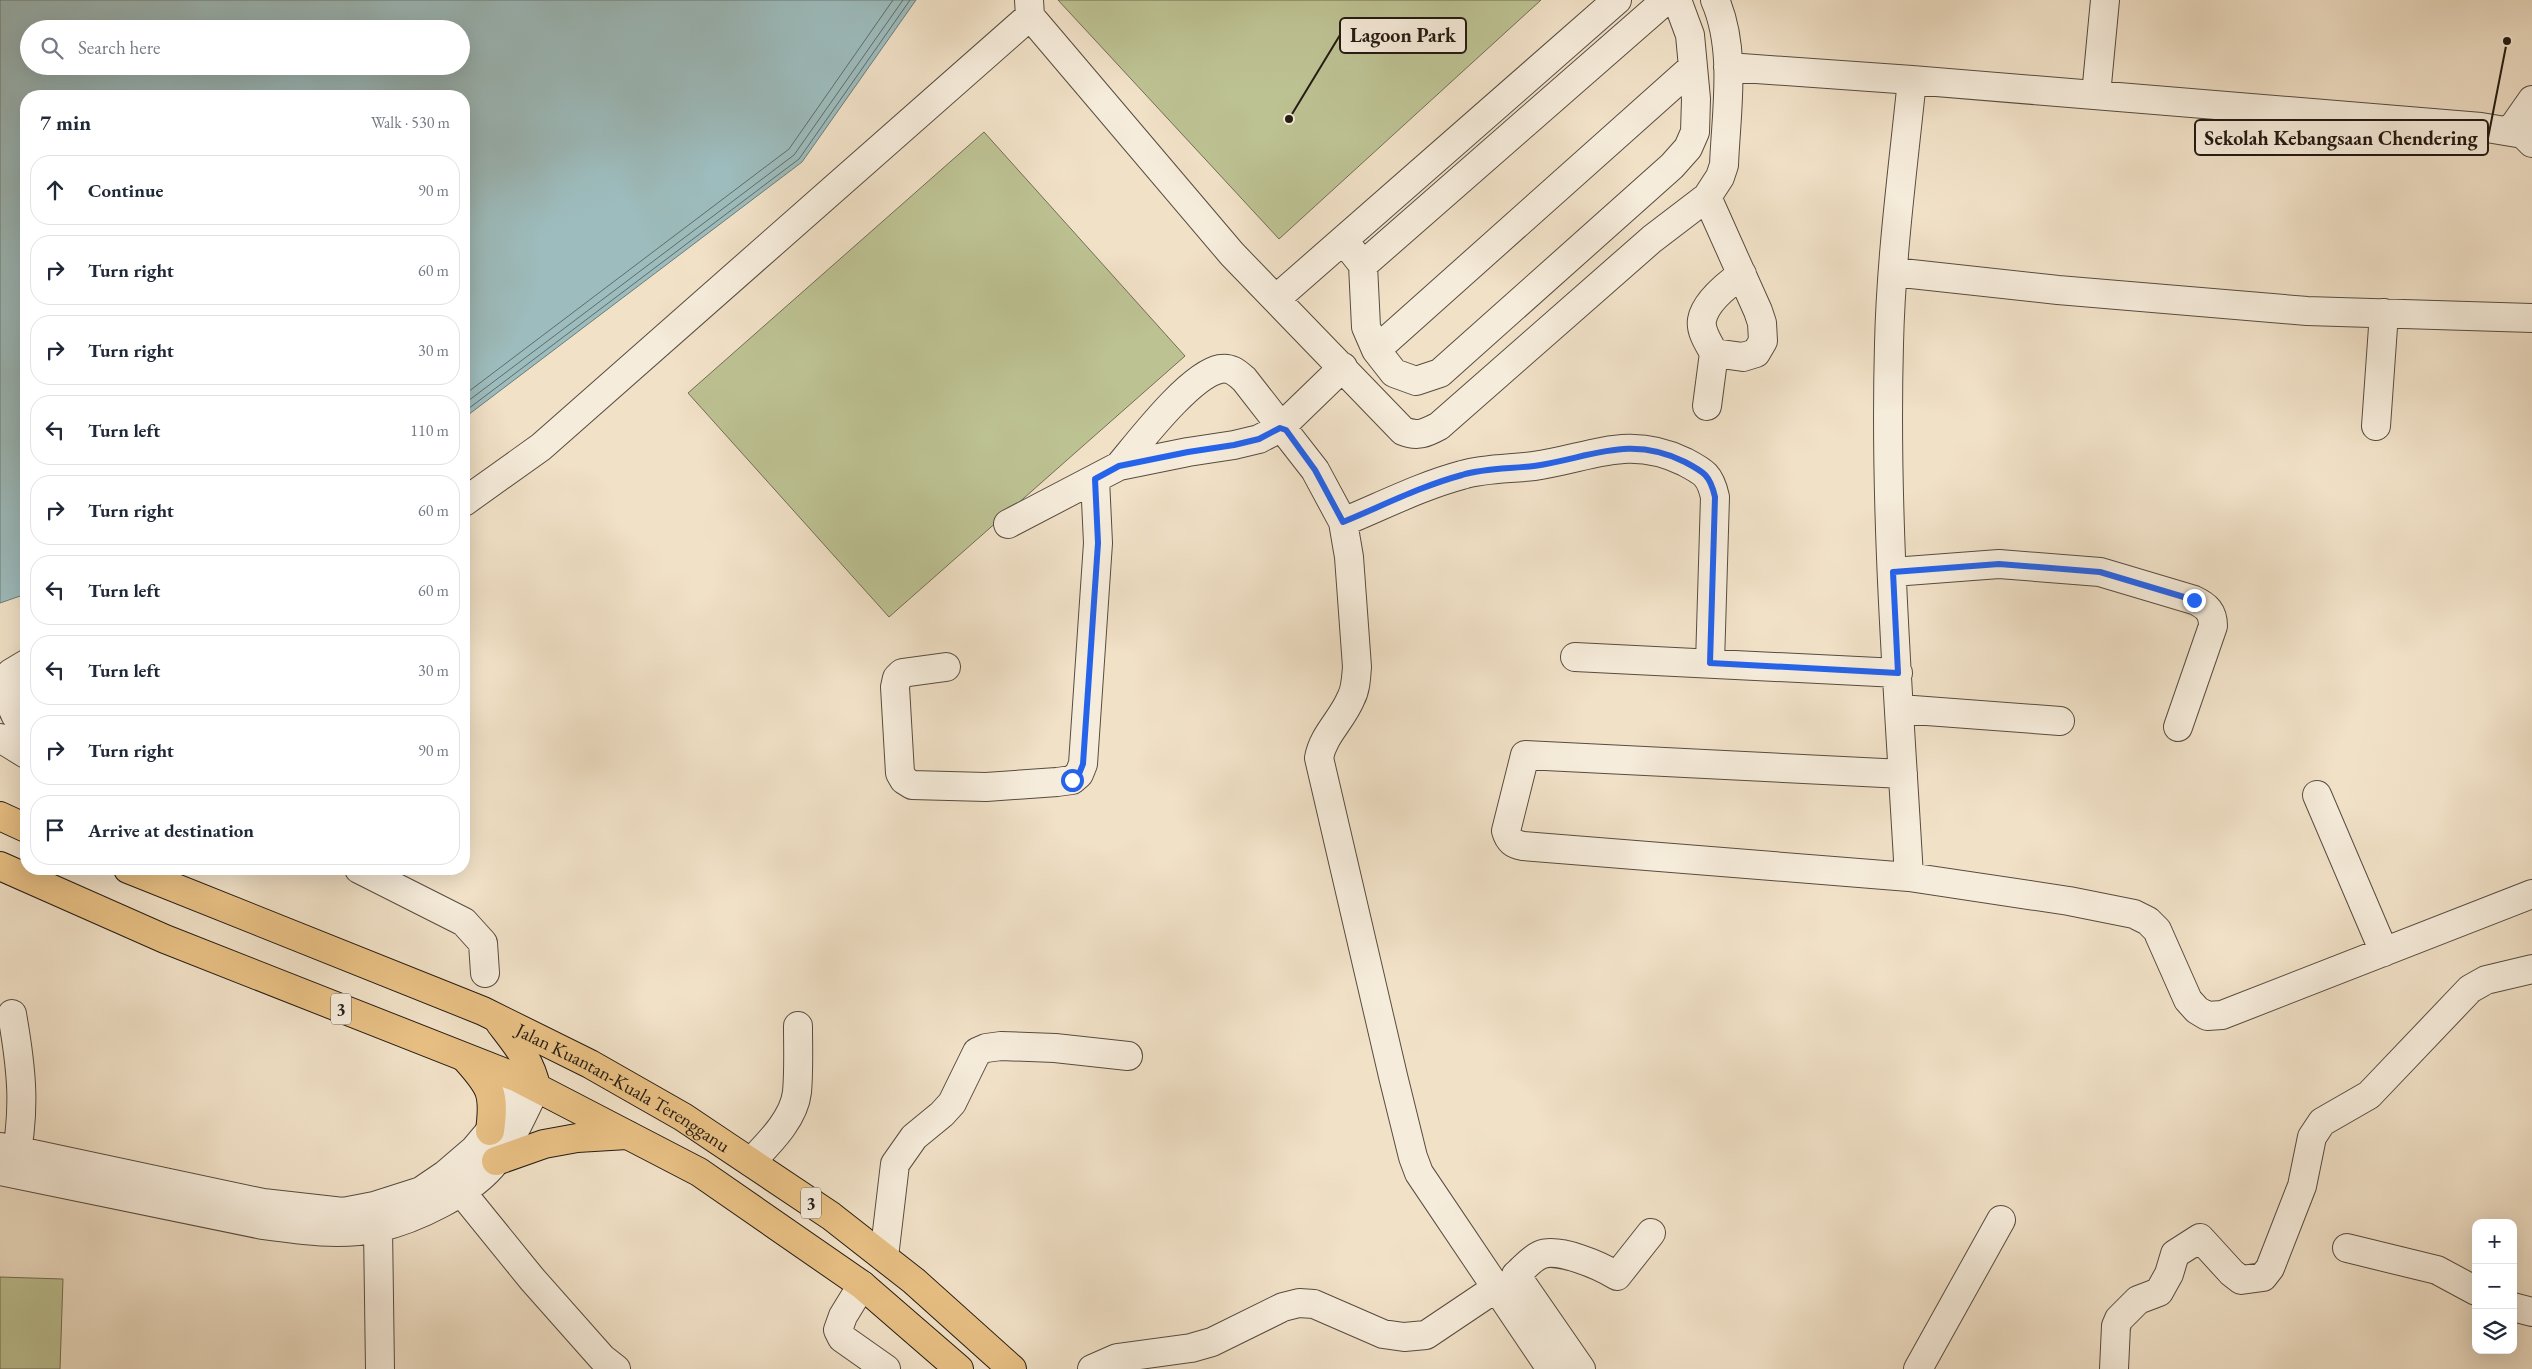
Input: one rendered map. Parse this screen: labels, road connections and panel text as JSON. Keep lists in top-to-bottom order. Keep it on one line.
{"streets":{"highway":["3","Jalan Kuantan-Kuala Terengganu"]},"places":["Sekolah Kebangsaan Chendering","Lagoon Park"],"page":{"search":"Search here","heading":["7 min","Walk · 530 m"],"list":[["Continue","90 m"],["Turn right","60 m"],["Turn right","30 m"],["Turn left","110 m"],["Turn right","60 m"],["Turn left","60 m"],["Turn left","30 m"],["Turn right","90 m"],"Arrive at destination"],"map_buttons":["+","−"]}}
